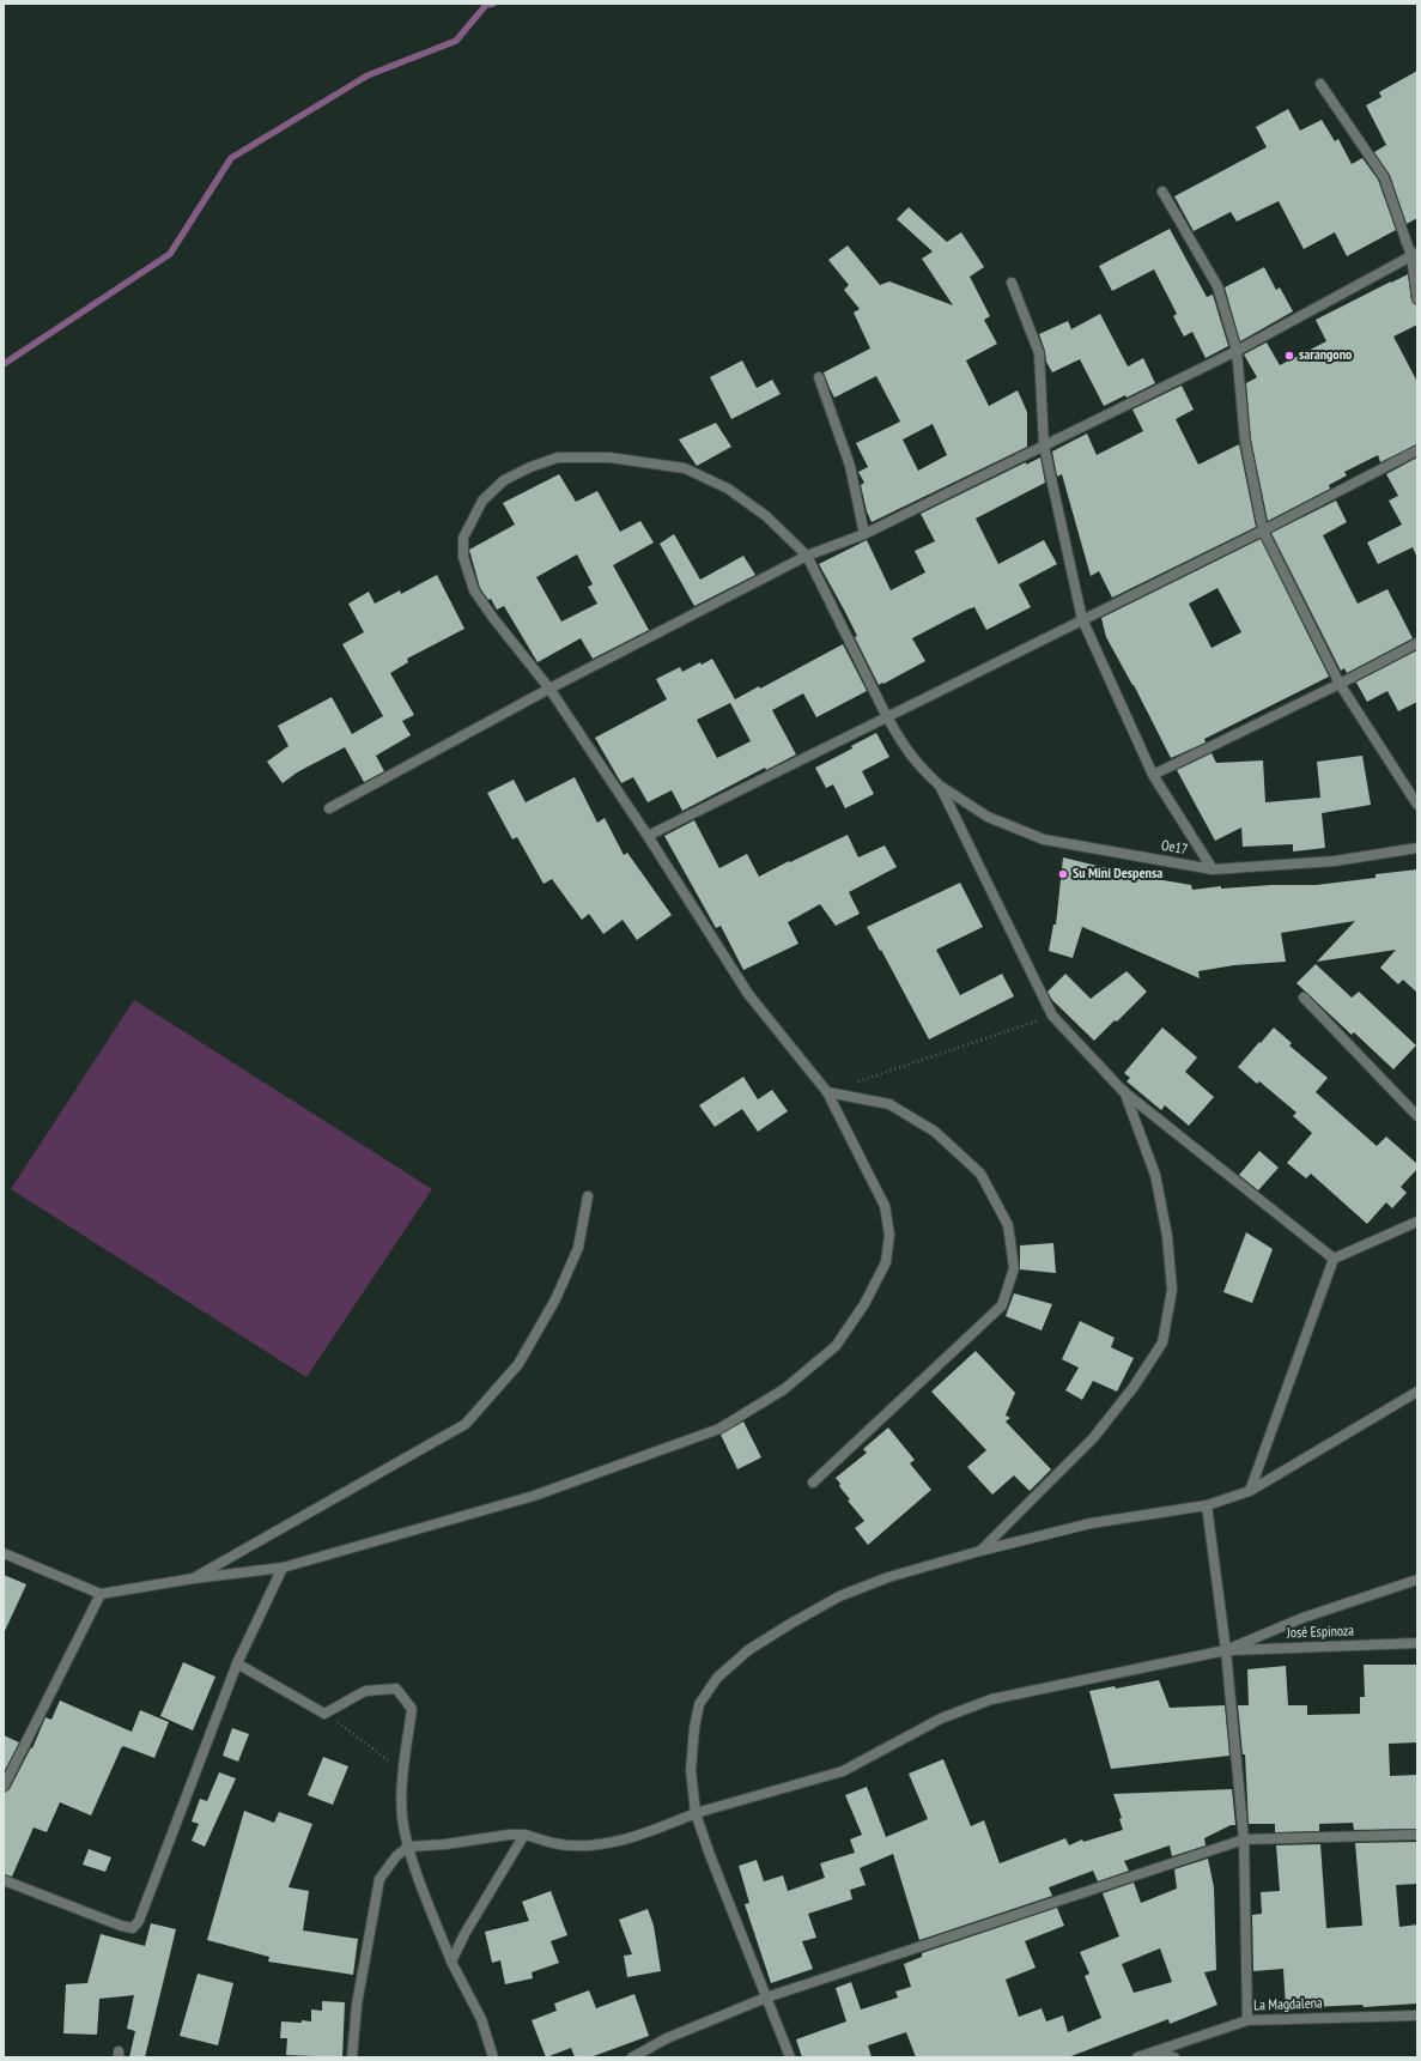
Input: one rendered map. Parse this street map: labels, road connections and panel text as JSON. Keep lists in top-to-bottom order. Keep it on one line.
{"streets":{"street":["Oe17","José Espinoza","La Magdalena"]},"places":["sarangono","Su Mini Despensa"]}
